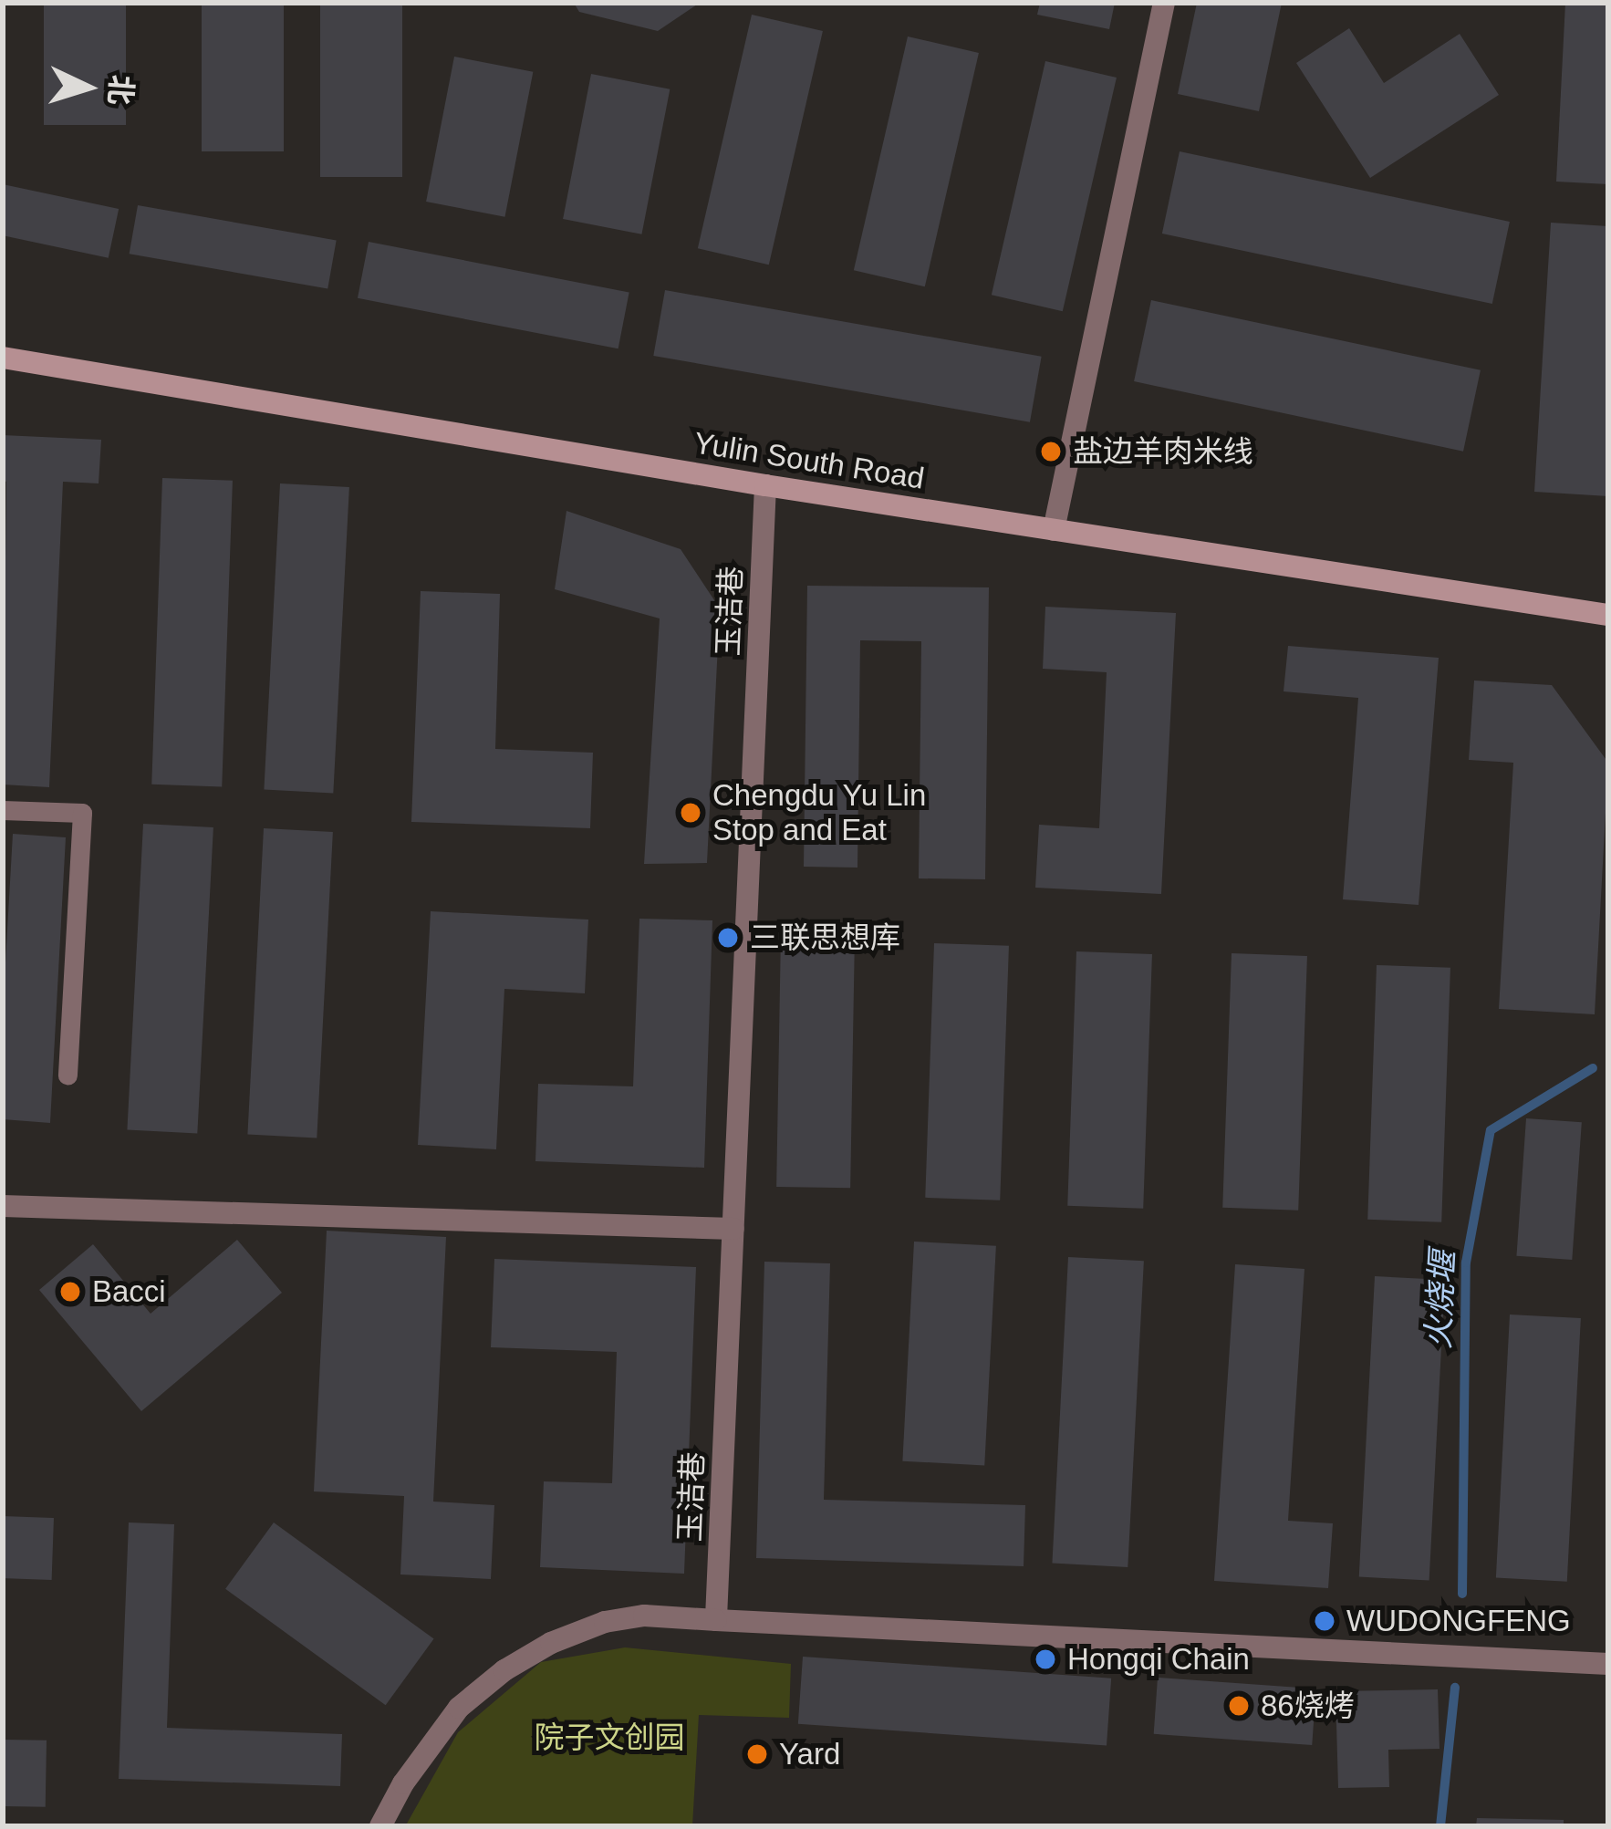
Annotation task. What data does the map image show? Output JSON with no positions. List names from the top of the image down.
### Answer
{
  "streets": {
    "main road": ["Yulin South Road"],
    "street": ["玉洁巷"]
  },
  "crossings": [
    ["Yulin South Road", "玉洁巷"]
  ],
  "water": ["火烧堰"],
  "parks": ["院子文创园"],
  "places": [
    "盐边羊肉米线",
    "Chengdu Yu Lin Stop and Eat",
    "三联思想库",
    "Bacci",
    "WUDONGFENG",
    "Hongqi Chain",
    "86烧烤",
    "Yard"
  ],
  "north": "right"
}
